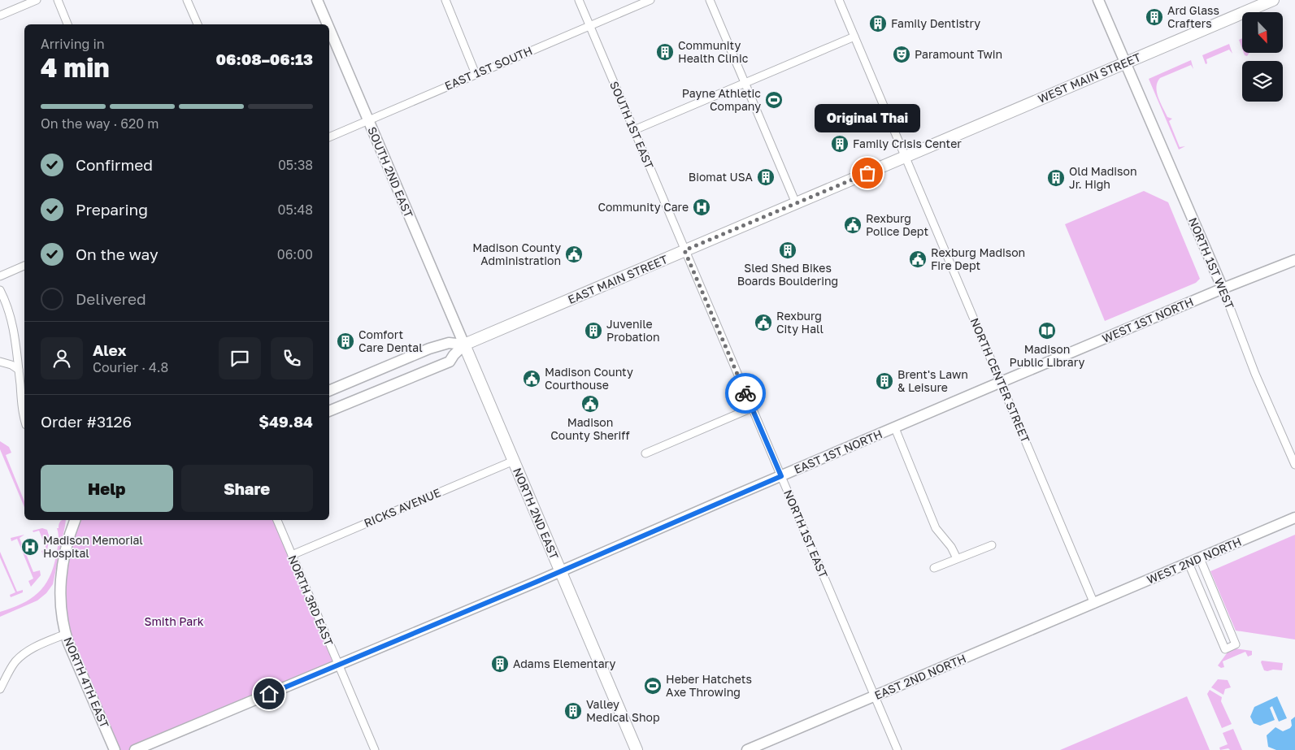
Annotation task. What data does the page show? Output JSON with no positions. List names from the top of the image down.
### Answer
{
  "streets": {
    "main road": ["WEST MAIN STREET", "EAST MAIN STREET", "NORTH 2ND EAST"],
    "street": [
      "EAST 1ST SOUTH",
      "SOUTH 1ST EAST",
      "SOUTH 2ND EAST",
      "NORTH 1ST WEST",
      "WEST 1ST NORTH",
      "NORTH CENTER STREET",
      "EAST 1ST NORTH",
      "RICKS AVENUE",
      "NORTH 1ST EAST",
      "WEST 2ND NORTH",
      "NORTH 3RD EAST",
      "EAST 2ND NORTH",
      "NORTH 4TH EAST"
    ]
  },
  "crossings": [
    ["EAST 1ST SOUTH", "SOUTH 1ST EAST"],
    ["EAST 1ST SOUTH", "SOUTH 2ND EAST"],
    ["WEST MAIN STREET", "NORTH 1ST WEST"],
    ["WEST MAIN STREET", "EAST MAIN STREET"],
    ["WEST MAIN STREET", "NORTH CENTER STREET"],
    ["SOUTH 1ST EAST", "EAST MAIN STREET"],
    ["SOUTH 1ST EAST", "NORTH 1ST EAST"],
    ["SOUTH 2ND EAST", "EAST MAIN STREET"],
    ["SOUTH 2ND EAST", "NORTH 2ND EAST"],
    ["NORTH 1ST WEST", "WEST 1ST NORTH"],
    ["EAST MAIN STREET", "NORTH CENTER STREET"],
    ["EAST MAIN STREET", "NORTH 2ND EAST"],
    ["EAST MAIN STREET", "NORTH 1ST EAST"],
    ["WEST 1ST NORTH", "NORTH CENTER STREET"],
    ["WEST 1ST NORTH", "EAST 1ST NORTH"],
    ["NORTH CENTER STREET", "EAST 1ST NORTH"],
    ["NORTH CENTER STREET", "WEST 2ND NORTH"],
    ["NORTH CENTER STREET", "EAST 2ND NORTH"],
    ["EAST 1ST NORTH", "NORTH 2ND EAST"],
    ["EAST 1ST NORTH", "NORTH 1ST EAST"],
    ["EAST 1ST NORTH", "NORTH 3RD EAST"],
    ["RICKS AVENUE", "NORTH 2ND EAST"],
    ["RICKS AVENUE", "NORTH 3RD EAST"],
    ["NORTH 1ST EAST", "EAST 2ND NORTH"],
    ["WEST 2ND NORTH", "EAST 2ND NORTH"]
  ],
  "parks": ["Smith Park"],
  "places": {
    "building": [
      "Ard Glass Crafters",
      "Family Dentistry",
      "Community Health Clinic",
      "Family Crisis Center",
      "Biomat USA",
      "Old Madison Jr. High",
      "Sled Shed Bikes Boards Bouldering",
      "Juvenile Probation",
      "Comfort Care Dental",
      "Brent's Lawn & Leisure",
      "Adams Elementary",
      "Valley Medical Shop"
    ],
    "theatre": ["Paramount Twin"],
    "sports": ["Payne Athletic Company", "Heber Hatchets Axe Throwing"],
    "other": ["Original Thai"],
    "hospital": ["Community Care", "Madison Memorial Hospital"],
    "public building": [
      "Rexburg Police Dept",
      "Madison County Administration",
      "Rexburg Madison Fire Dept",
      "Rexburg City Hall",
      "Madison County Courthouse",
      "Madison County Sheriff"
    ],
    "library": ["Madison Public Library"]
  },
  "north": "bottom right",
  "page": {
    "heading": ["4 min", "Arriving in", "06:08–06:13"],
    "panel": [
      "Alex",
      "Courier · 4.8",
      "Order #3126",
      "$49.84"
    ],
    "bar": "On the way · 620 m",
    "bubble": "Original Thai",
    "list": [
      ["Confirmed", "05:38"],
      ["Preparing", "05:48"],
      ["On the way", "06:00"],
      "Delivered"
    ],
    "buttons": ["Help", "Share"]
  }
}
